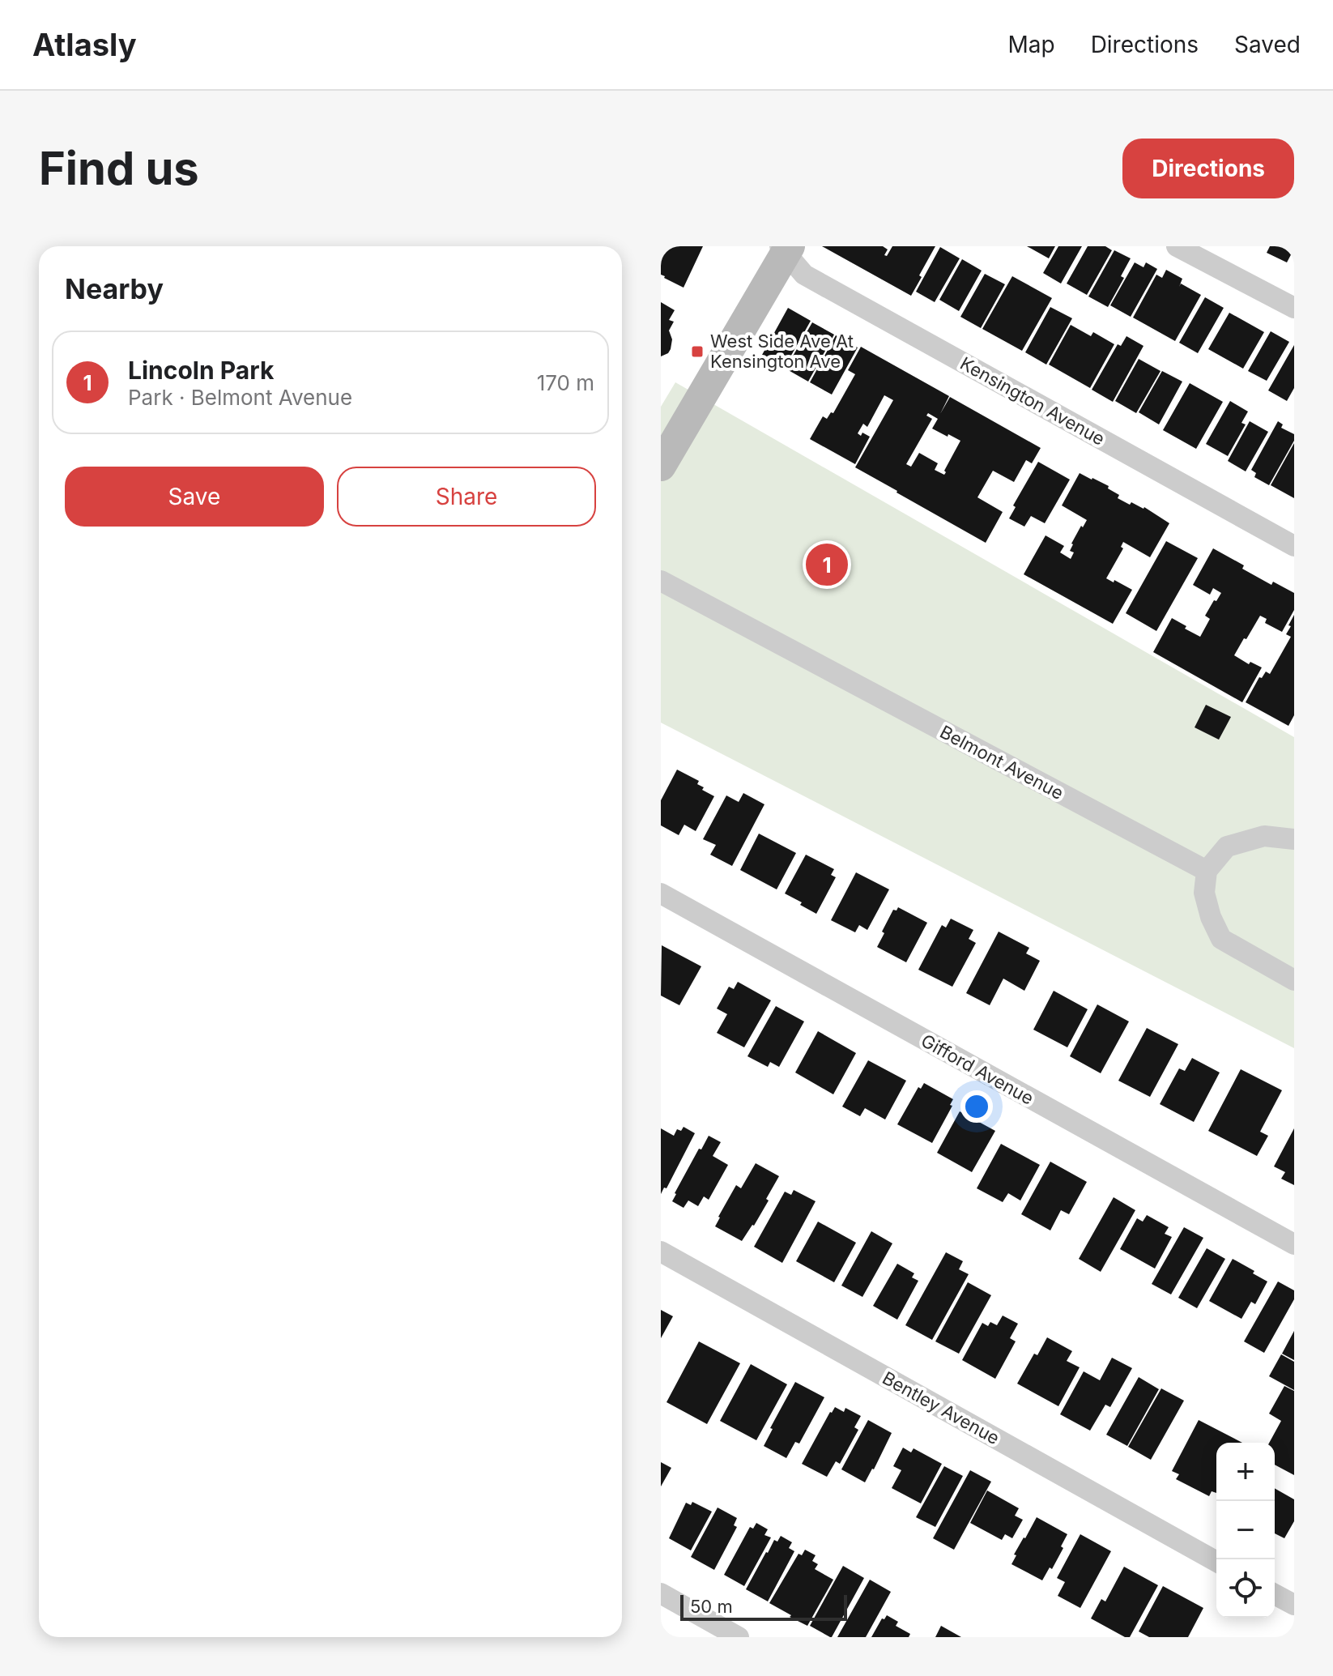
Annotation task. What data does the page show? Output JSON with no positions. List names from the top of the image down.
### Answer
{
  "streets": {
    "street": [
      "Kensington Avenue",
      "Belmont Avenue",
      "Gifford Avenue",
      "Bentley Avenue"
    ]
  },
  "places": {
    "transit": ["West Side Ave At Kensington Ave"]
  },
  "scale_bar": "50 m",
  "page": {
    "header": "Atlasly",
    "nav": ["Map", "Directions", "Saved"],
    "buttons": [
      "Directions",
      ["Save", "Share"]
    ],
    "title": "Find us",
    "heading": "Nearby",
    "list": [
      {
        "mark": "1",
        "name": "Lincoln Park",
        "note": "Park · Belmont Avenue",
        "value": "170 m"
      }
    ],
    "pins": "1",
    "map_buttons": ["+", "−"],
    "scale": "50 m"
  }
}
